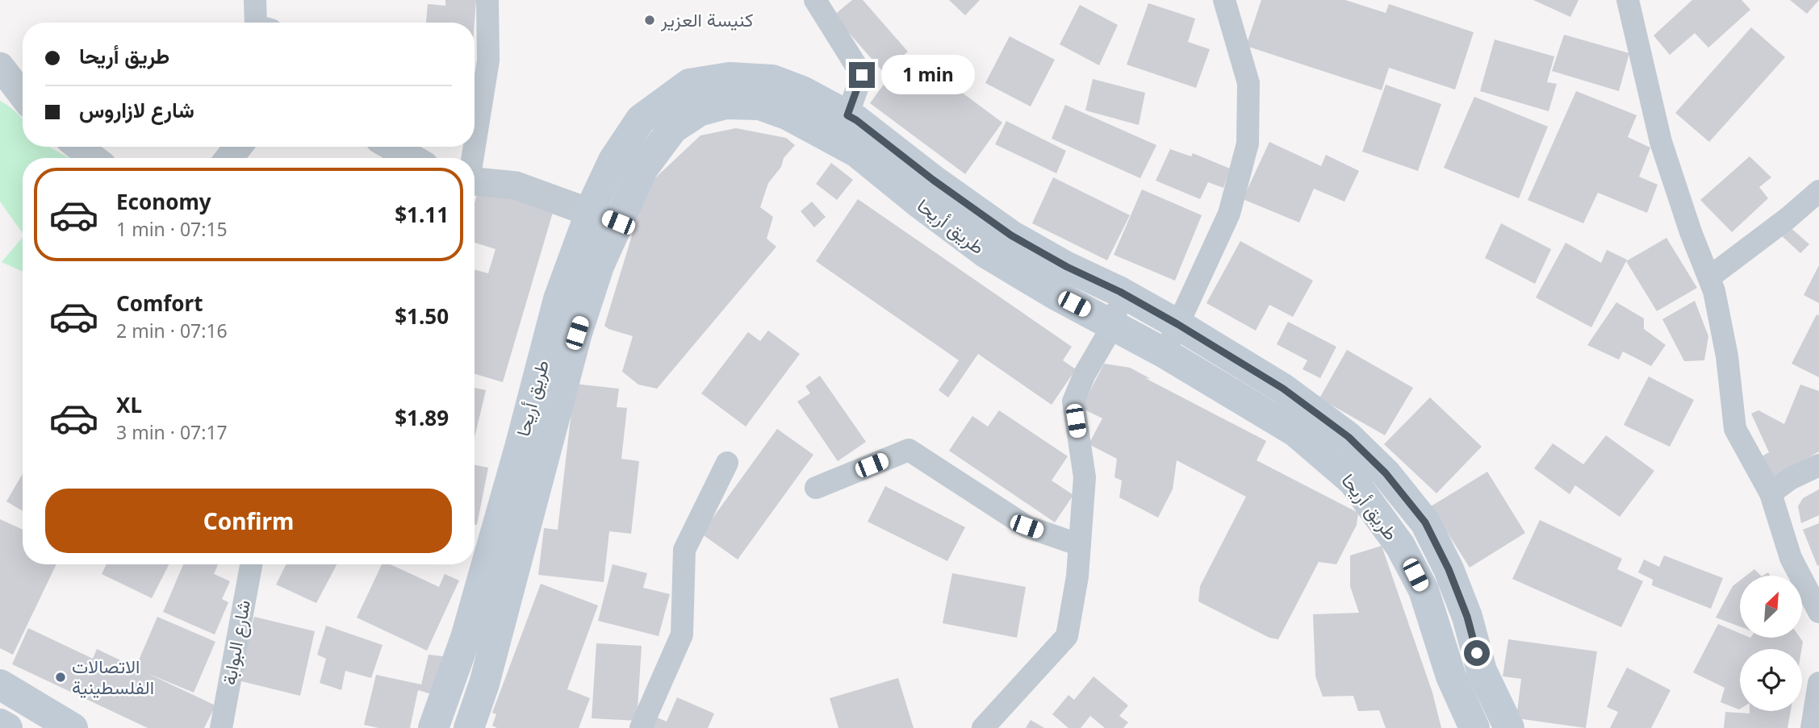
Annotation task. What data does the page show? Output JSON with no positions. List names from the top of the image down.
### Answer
{
  "streets": {
    "main road": ["طريق أريحا"],
    "street": ["شارع البوابة"]
  },
  "places": ["كنيسة العزير", "الاتصالات الفلسطينية"],
  "north": "top right",
  "page": {
    "banner": ["طريق أريحا", "شارع لازاروس"],
    "bubble": "1 min",
    "list": [
      {
        "name": "Economy",
        "note": "1 min · 07:15",
        "value": "$1.11"
      },
      {
        "name": "Comfort",
        "note": "2 min · 07:16",
        "value": "$1.50"
      },
      {
        "name": "XL",
        "note": "3 min · 07:17",
        "value": "$1.89"
      }
    ],
    "buttons": "Confirm"
  }
}
